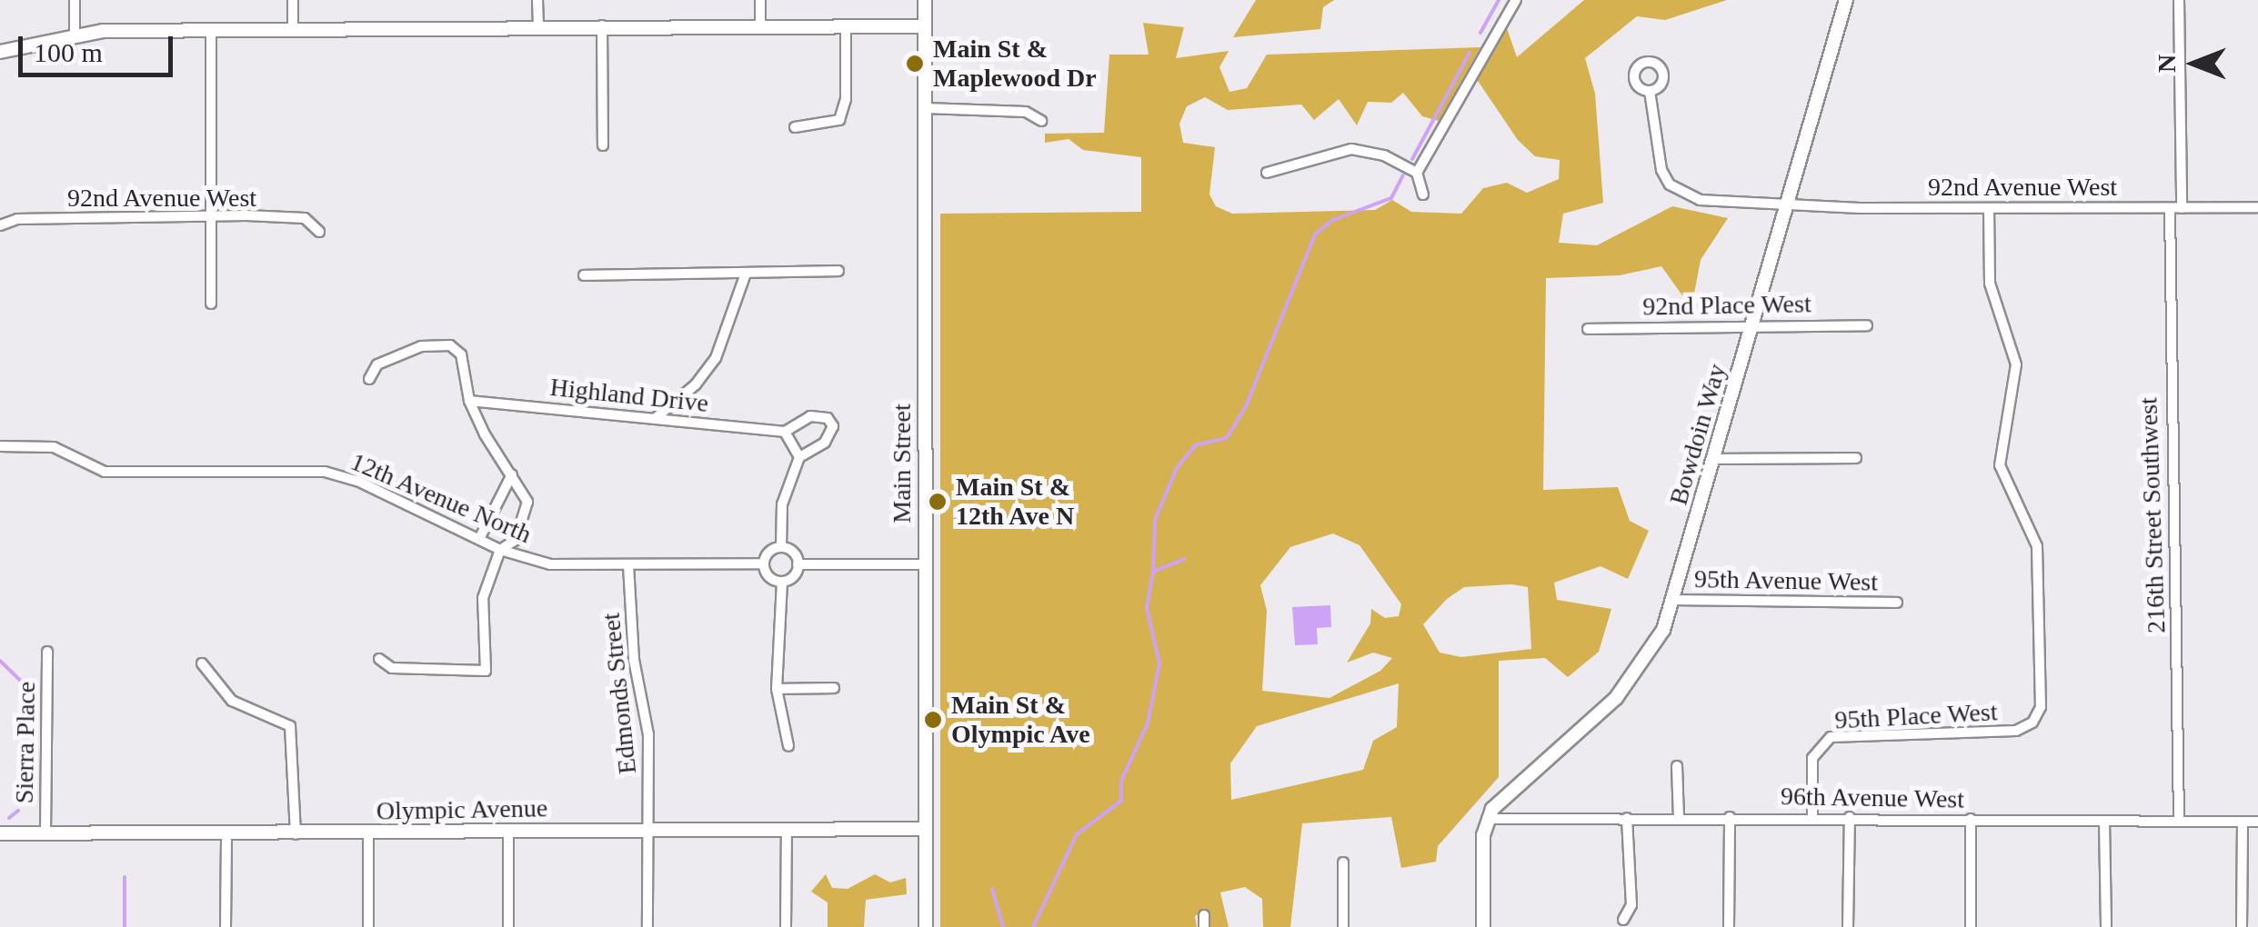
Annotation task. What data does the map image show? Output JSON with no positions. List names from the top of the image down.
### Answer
{
  "streets": {
    "street": [
      "92nd Avenue West",
      "92nd Place West",
      "Highland Drive",
      "Bowdoin Way",
      "Main Street",
      "12th Avenue North",
      "216th Street Southwest",
      "95th Avenue West",
      "Edmonds Street",
      "95th Place West",
      "Sierra Place",
      "96th Avenue West",
      "Olympic Avenue"
    ]
  },
  "crossings": [
    ["92nd Avenue West", "Bowdoin Way"],
    ["92nd Avenue West", "216th Street Southwest"],
    ["92nd Avenue West", "95th Place West"],
    ["92nd Place West", "Bowdoin Way"],
    ["Bowdoin Way", "95th Avenue West"],
    ["Bowdoin Way", "96th Avenue West"],
    ["Main Street", "Olympic Avenue"],
    ["12th Avenue North", "Edmonds Street"],
    ["216th Street Southwest", "96th Avenue West"],
    ["Edmonds Street", "Olympic Avenue"],
    ["95th Place West", "96th Avenue West"],
    ["Sierra Place", "Olympic Avenue"]
  ],
  "places": ["Main St & Maplewood Dr", "Main St & 12th Ave N", "Main St & Olympic Ave"],
  "scale_bar": "100 m",
  "north": "left"
}
